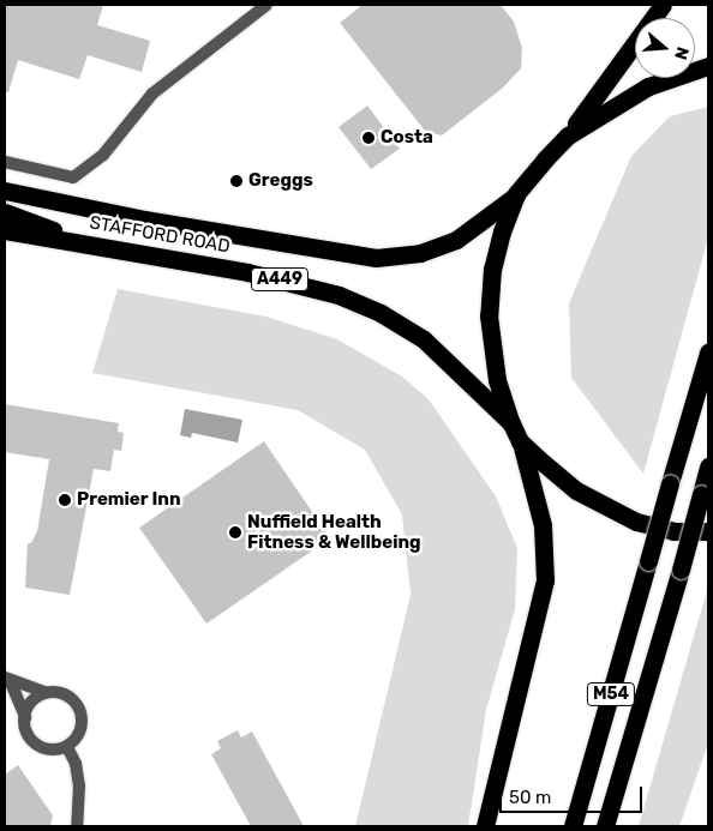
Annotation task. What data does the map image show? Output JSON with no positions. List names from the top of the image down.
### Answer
{
  "streets": {
    "highway": ["STAFFORD ROAD", "A449", "M54"]
  },
  "places": [
    "Costa",
    "Greggs",
    "Premier Inn",
    "Nuffield Health Fitness & Wellbeing"
  ],
  "scale_bar": "50 m",
  "north": "right"
}
